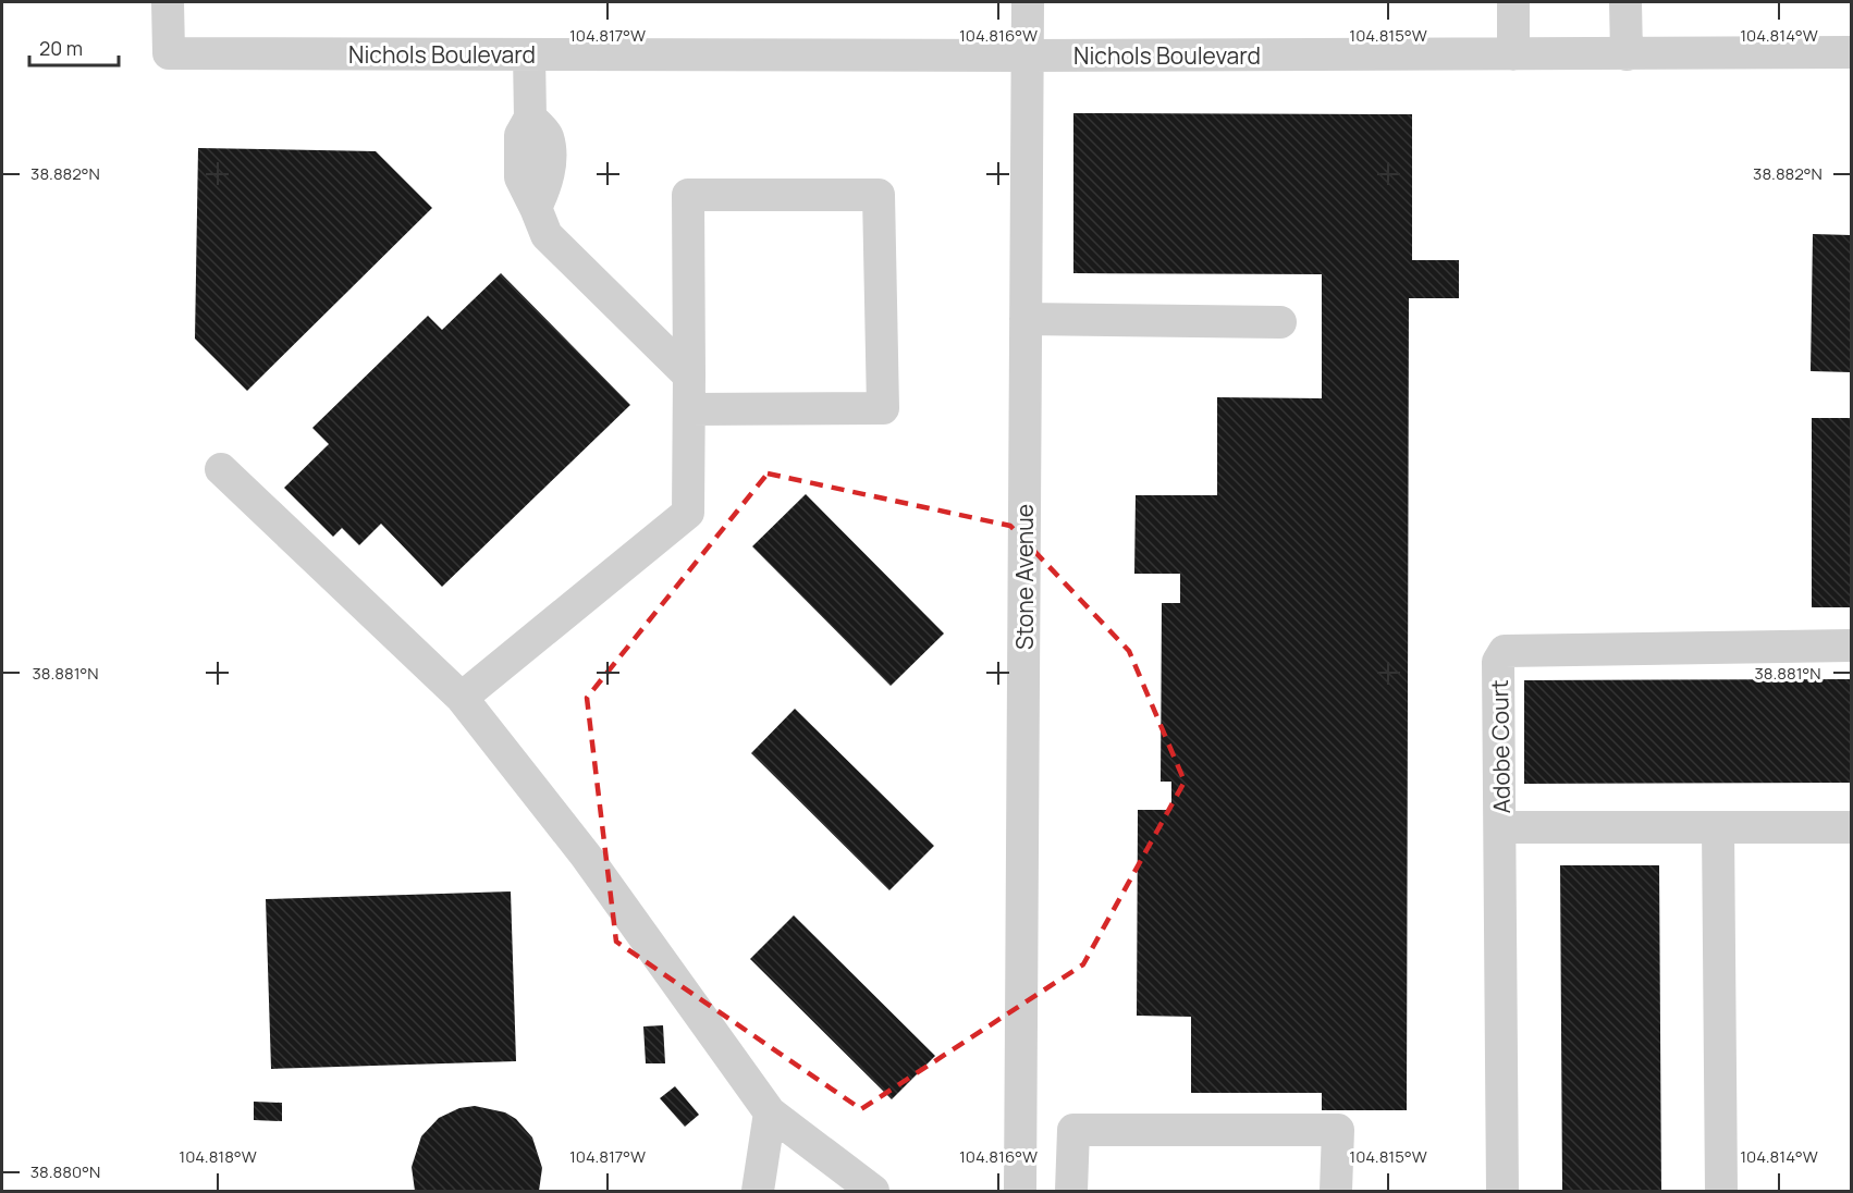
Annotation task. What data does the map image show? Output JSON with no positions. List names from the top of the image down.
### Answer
{
  "streets": {
    "street": ["Nichols Boulevard", "Stone Avenue", "Adobe Court"]
  },
  "crossings": [
    ["Nichols Boulevard", "Stone Avenue"]
  ],
  "scale_bar": "20 m",
  "coordinates": [
    "104.817°W",
    "104.816°W",
    "104.815°W",
    "104.814°W",
    "38.882°N",
    "38.881°N",
    "104.818°W",
    "38.880°N"
  ]
}
